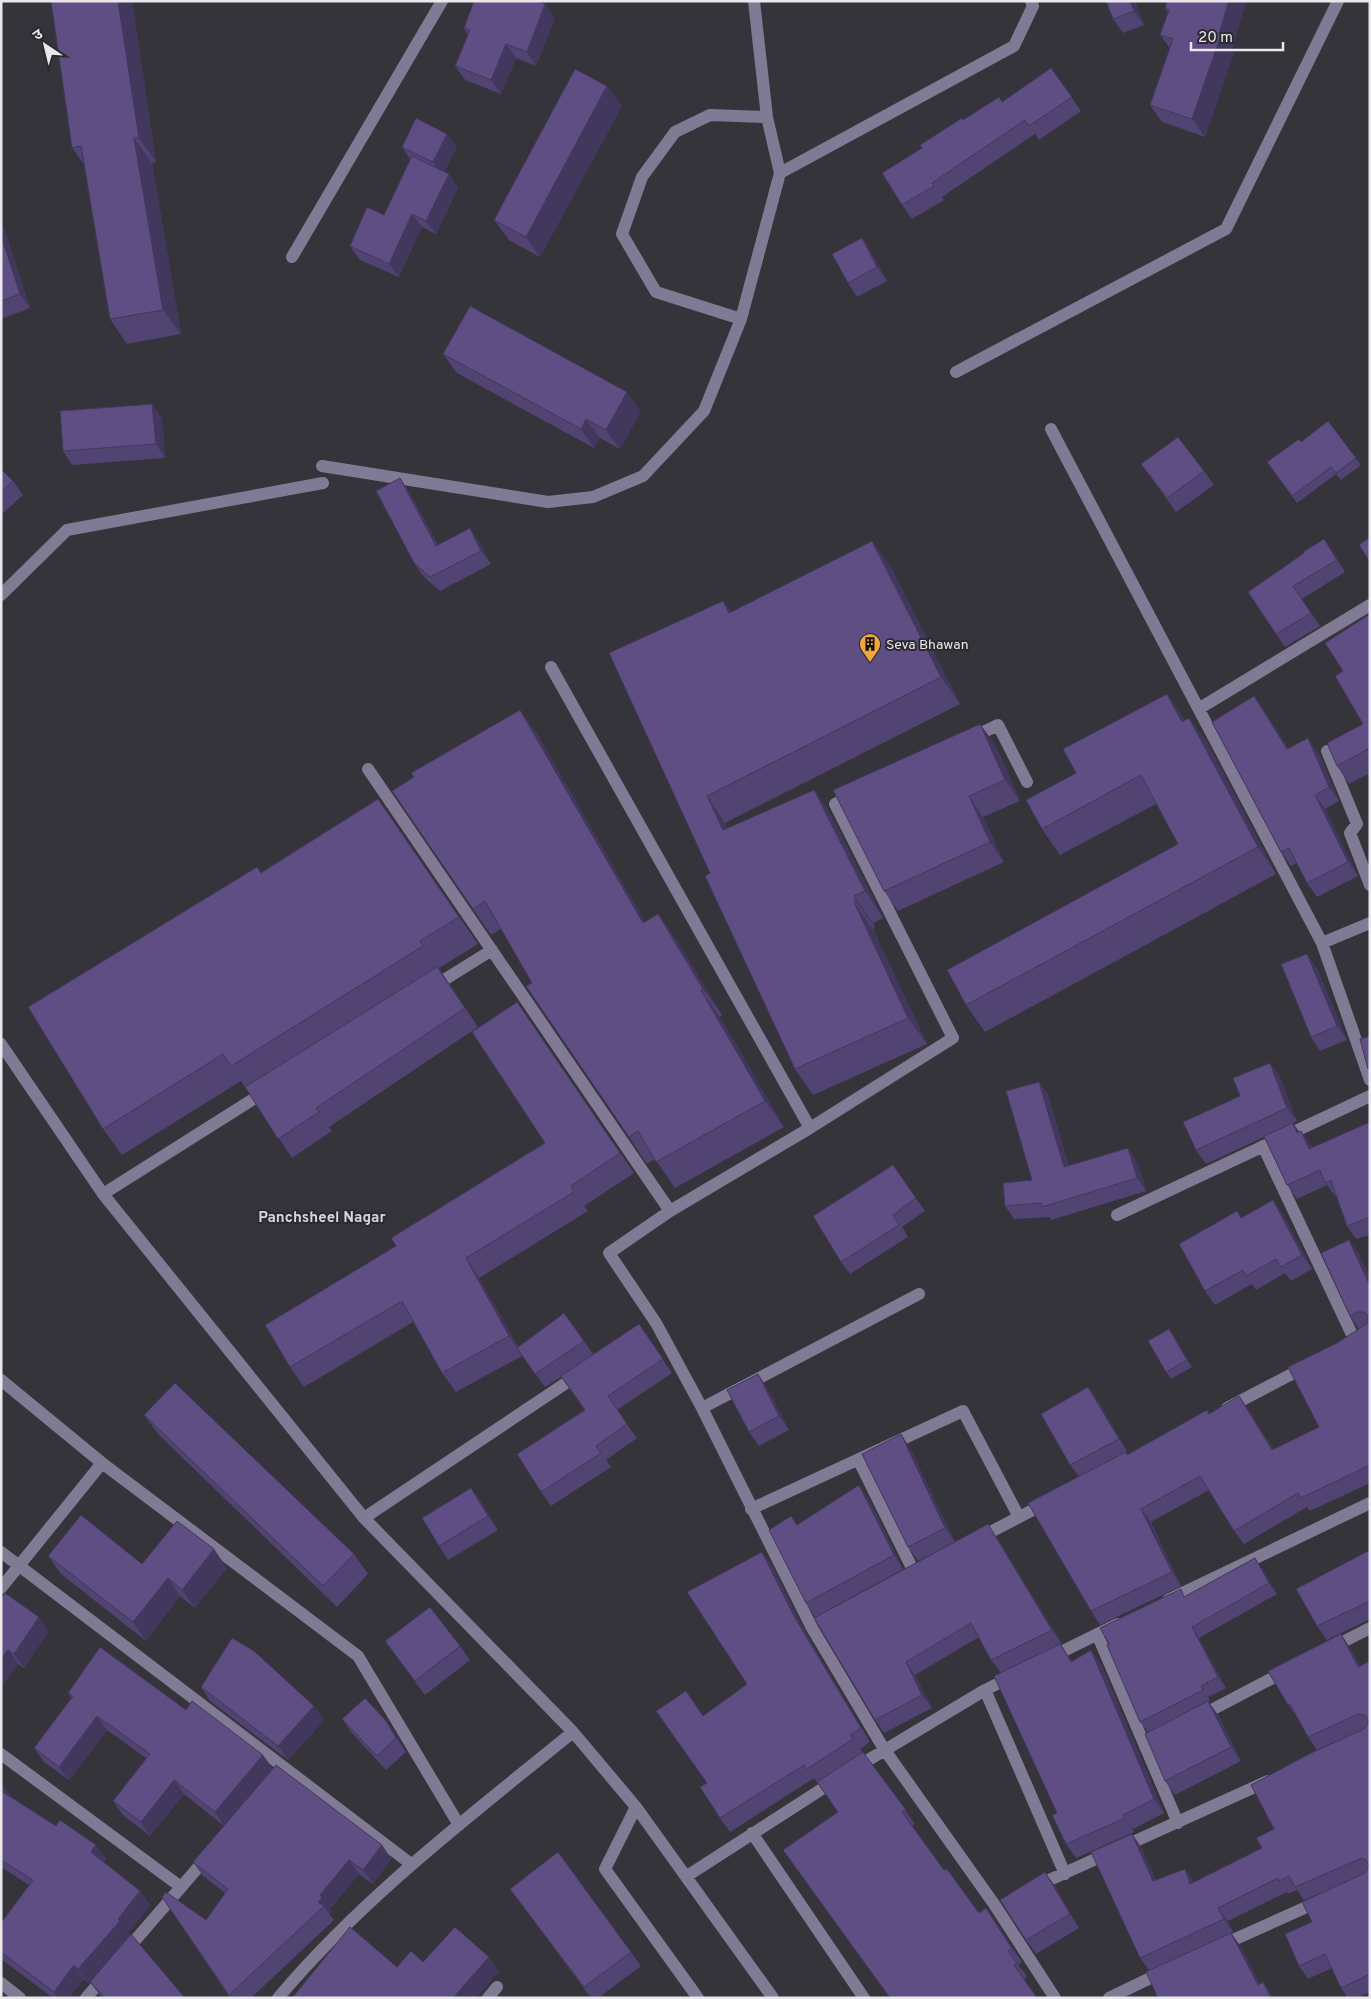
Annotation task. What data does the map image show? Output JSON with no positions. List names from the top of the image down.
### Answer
{
  "districts": ["Panchsheel Nagar"],
  "places": {
    "building": ["Seva Bhawan"]
  },
  "scale_bar": "20 m",
  "north": "top left"
}
